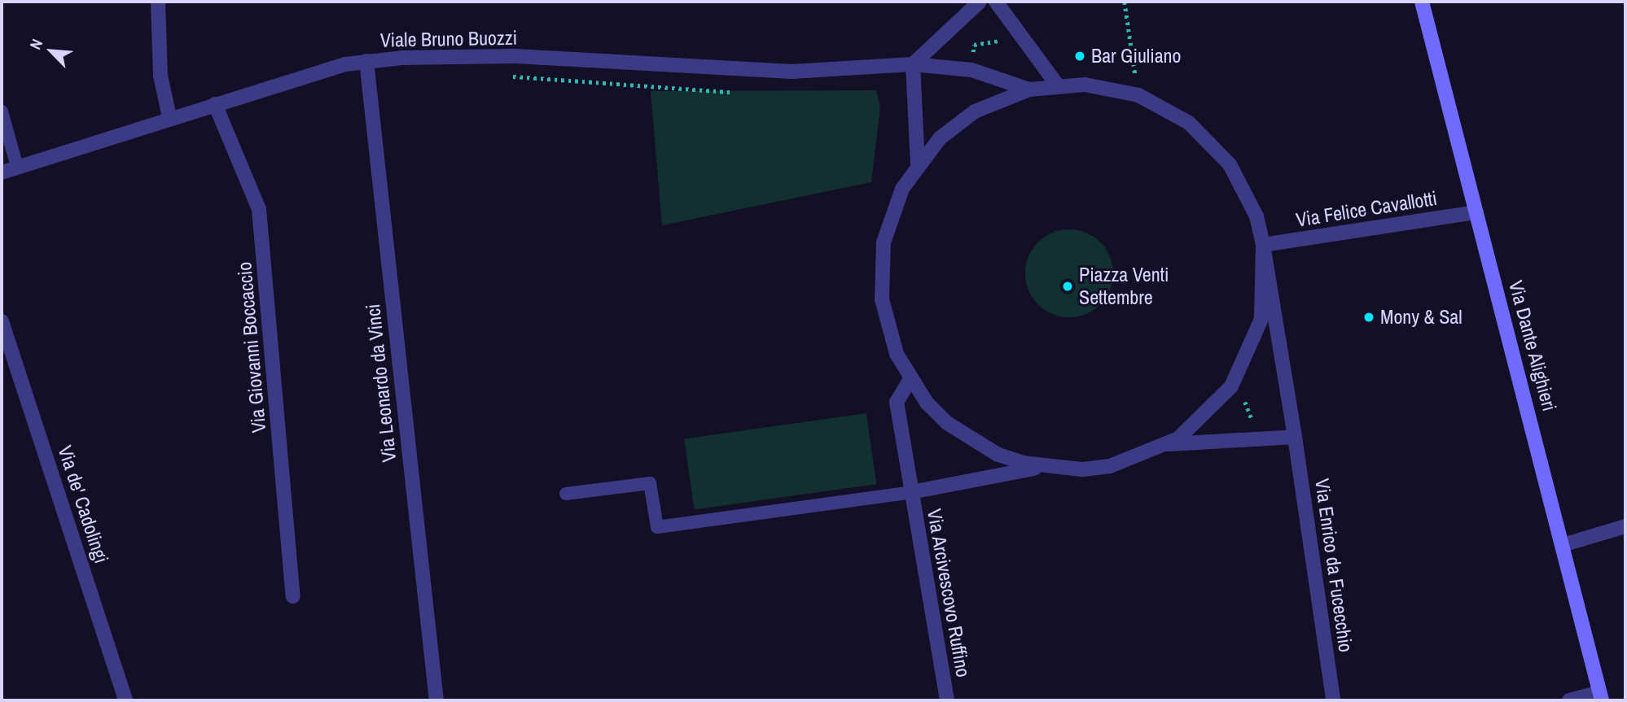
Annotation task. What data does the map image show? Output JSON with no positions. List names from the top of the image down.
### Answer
{
  "streets": {
    "street": [
      "Viale Bruno Buozzi",
      "Via Felice Cavallotti",
      "Via Dante Alighieri",
      "Via Giovanni Boccaccio",
      "Via Leonardo da Vinci",
      "Via de' Cadolingi",
      "Via Enrico da Fucecchio",
      "Via Arcivescovo Ruffino"
    ]
  },
  "crossings": [
    ["Viale Bruno Buozzi", "Via Giovanni Boccaccio"],
    ["Viale Bruno Buozzi", "Via Leonardo da Vinci"],
    ["Via Felice Cavallotti", "Via Dante Alighieri"]
  ],
  "places": ["Bar Giuliano", "Piazza Venti Settembre", "Mony & Sal"],
  "north": "top left"
}
